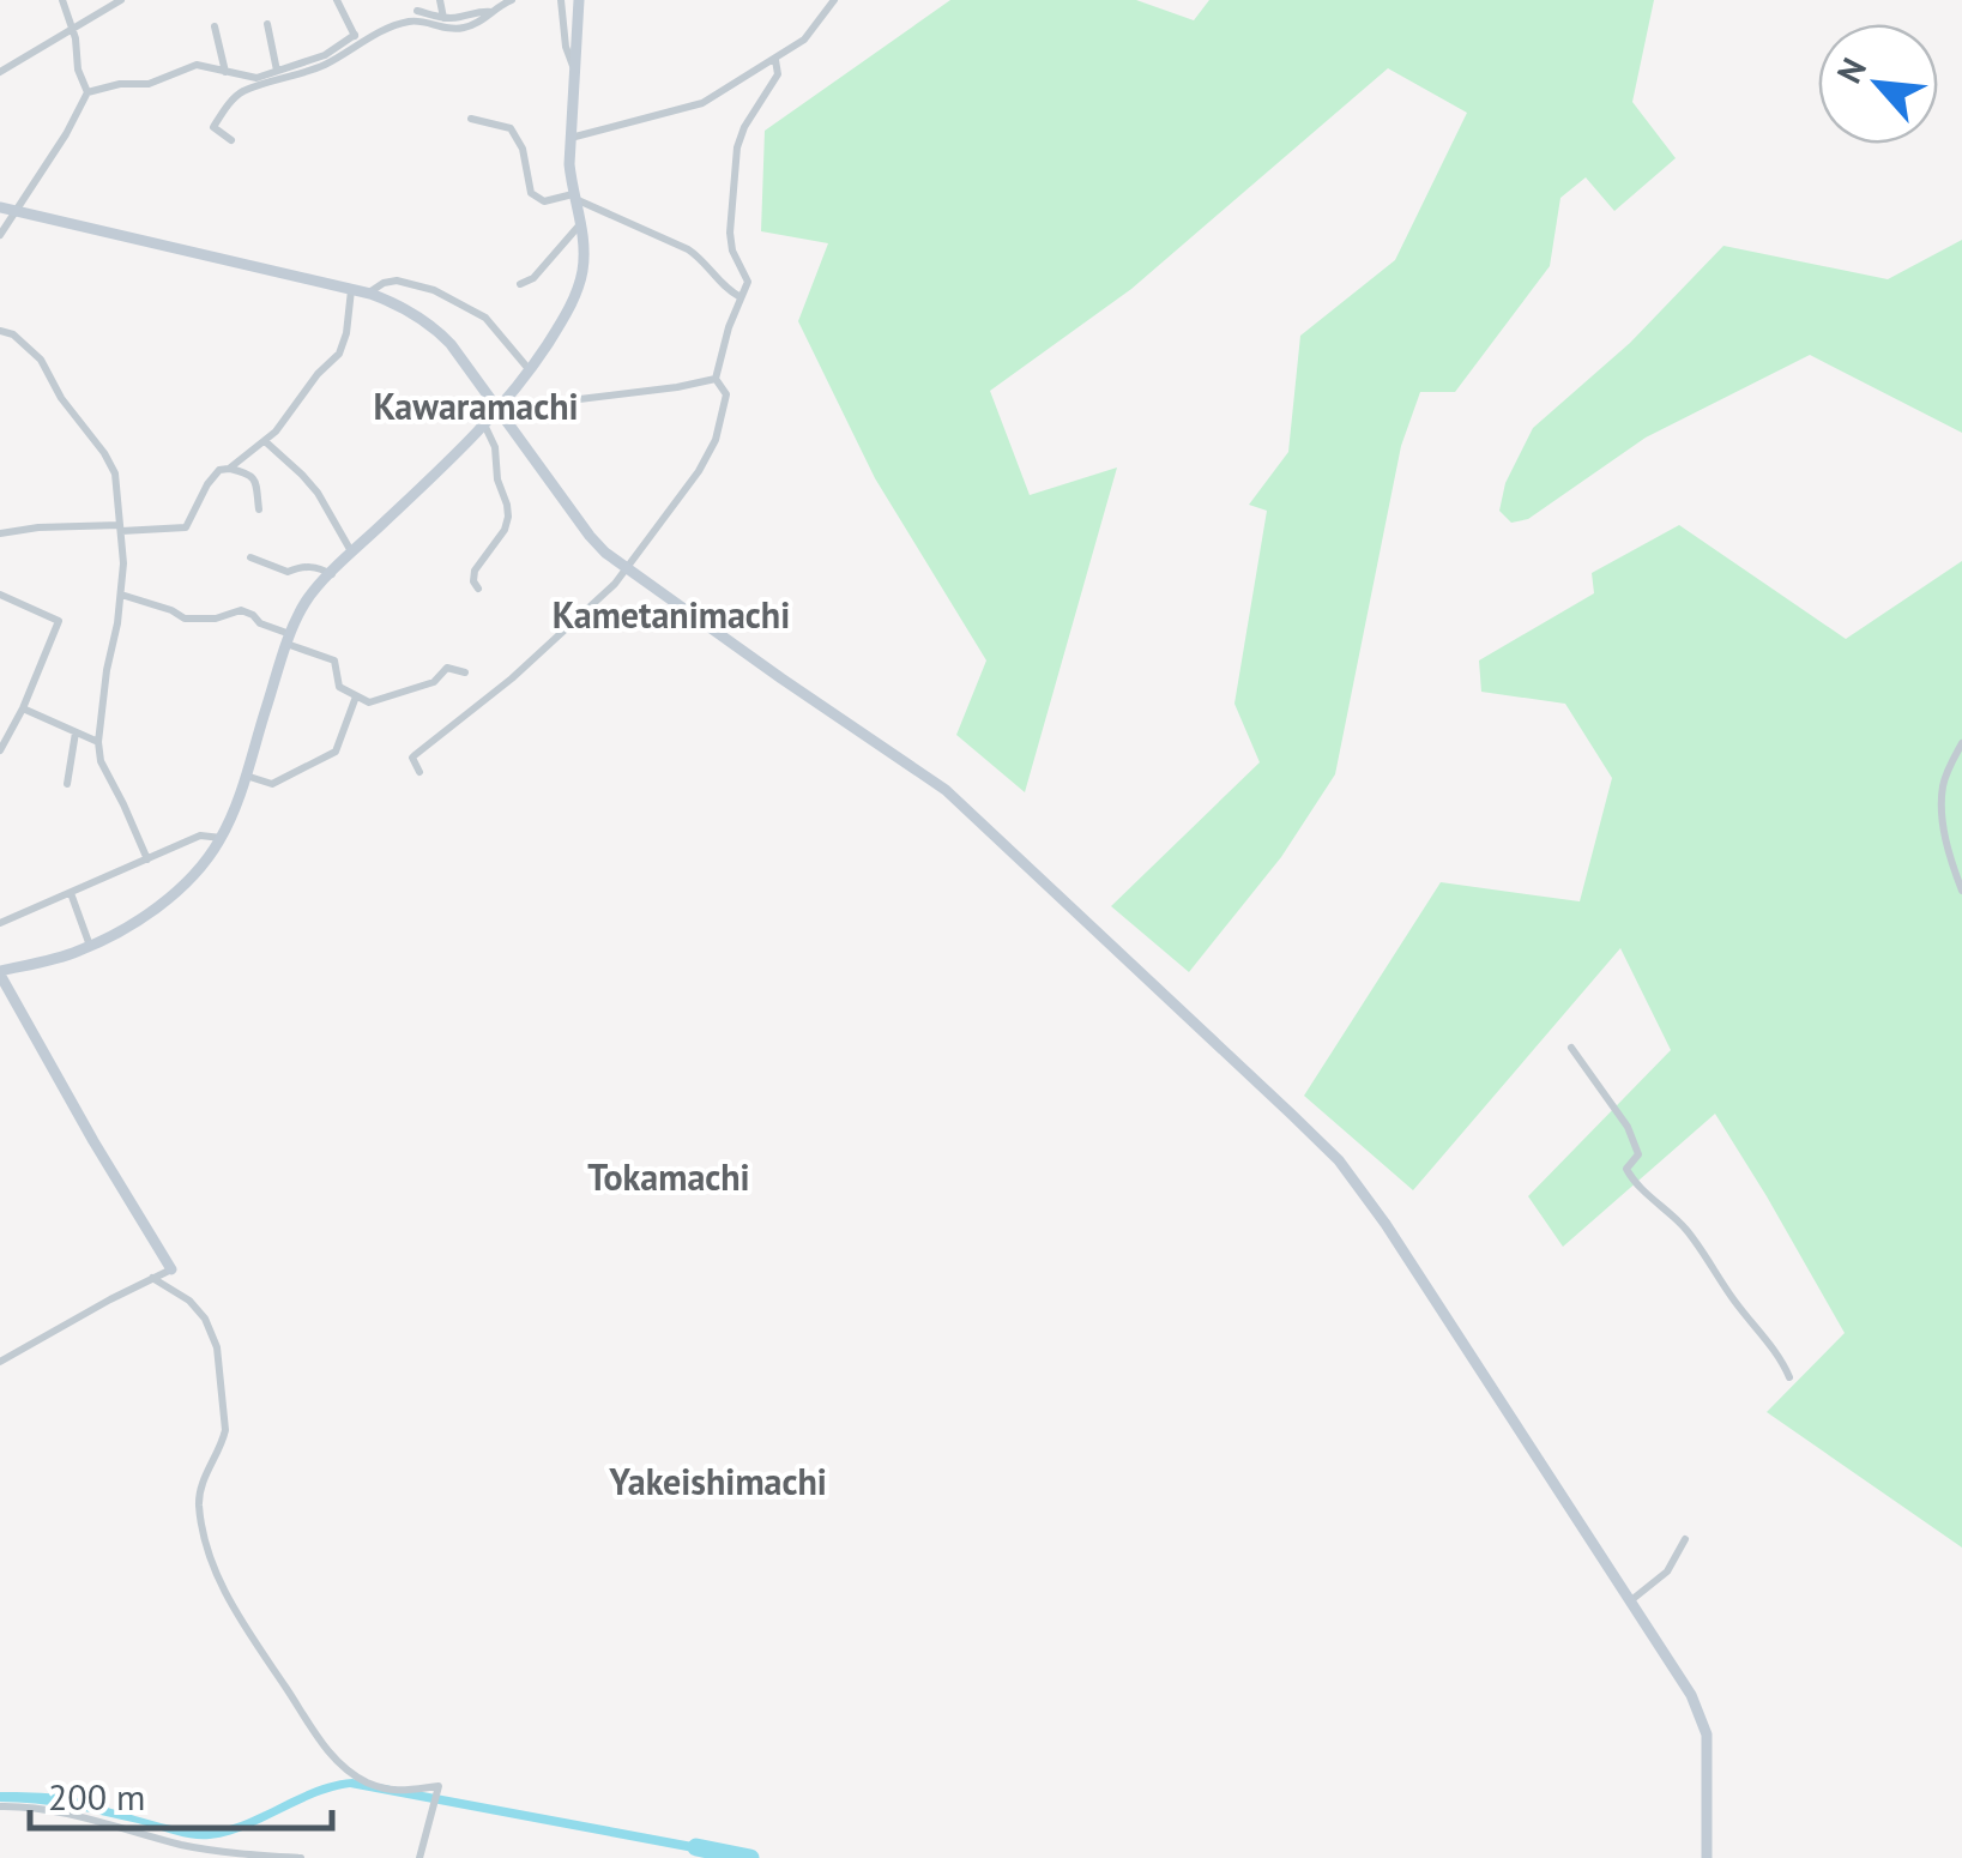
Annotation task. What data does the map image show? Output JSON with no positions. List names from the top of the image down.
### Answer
{
  "districts": [
    "Kawaramachi",
    "Kametanimachi",
    "Tokamachi",
    "Yakeishimachi"
  ],
  "scale_bar": "200 m",
  "north": "top left"
}
